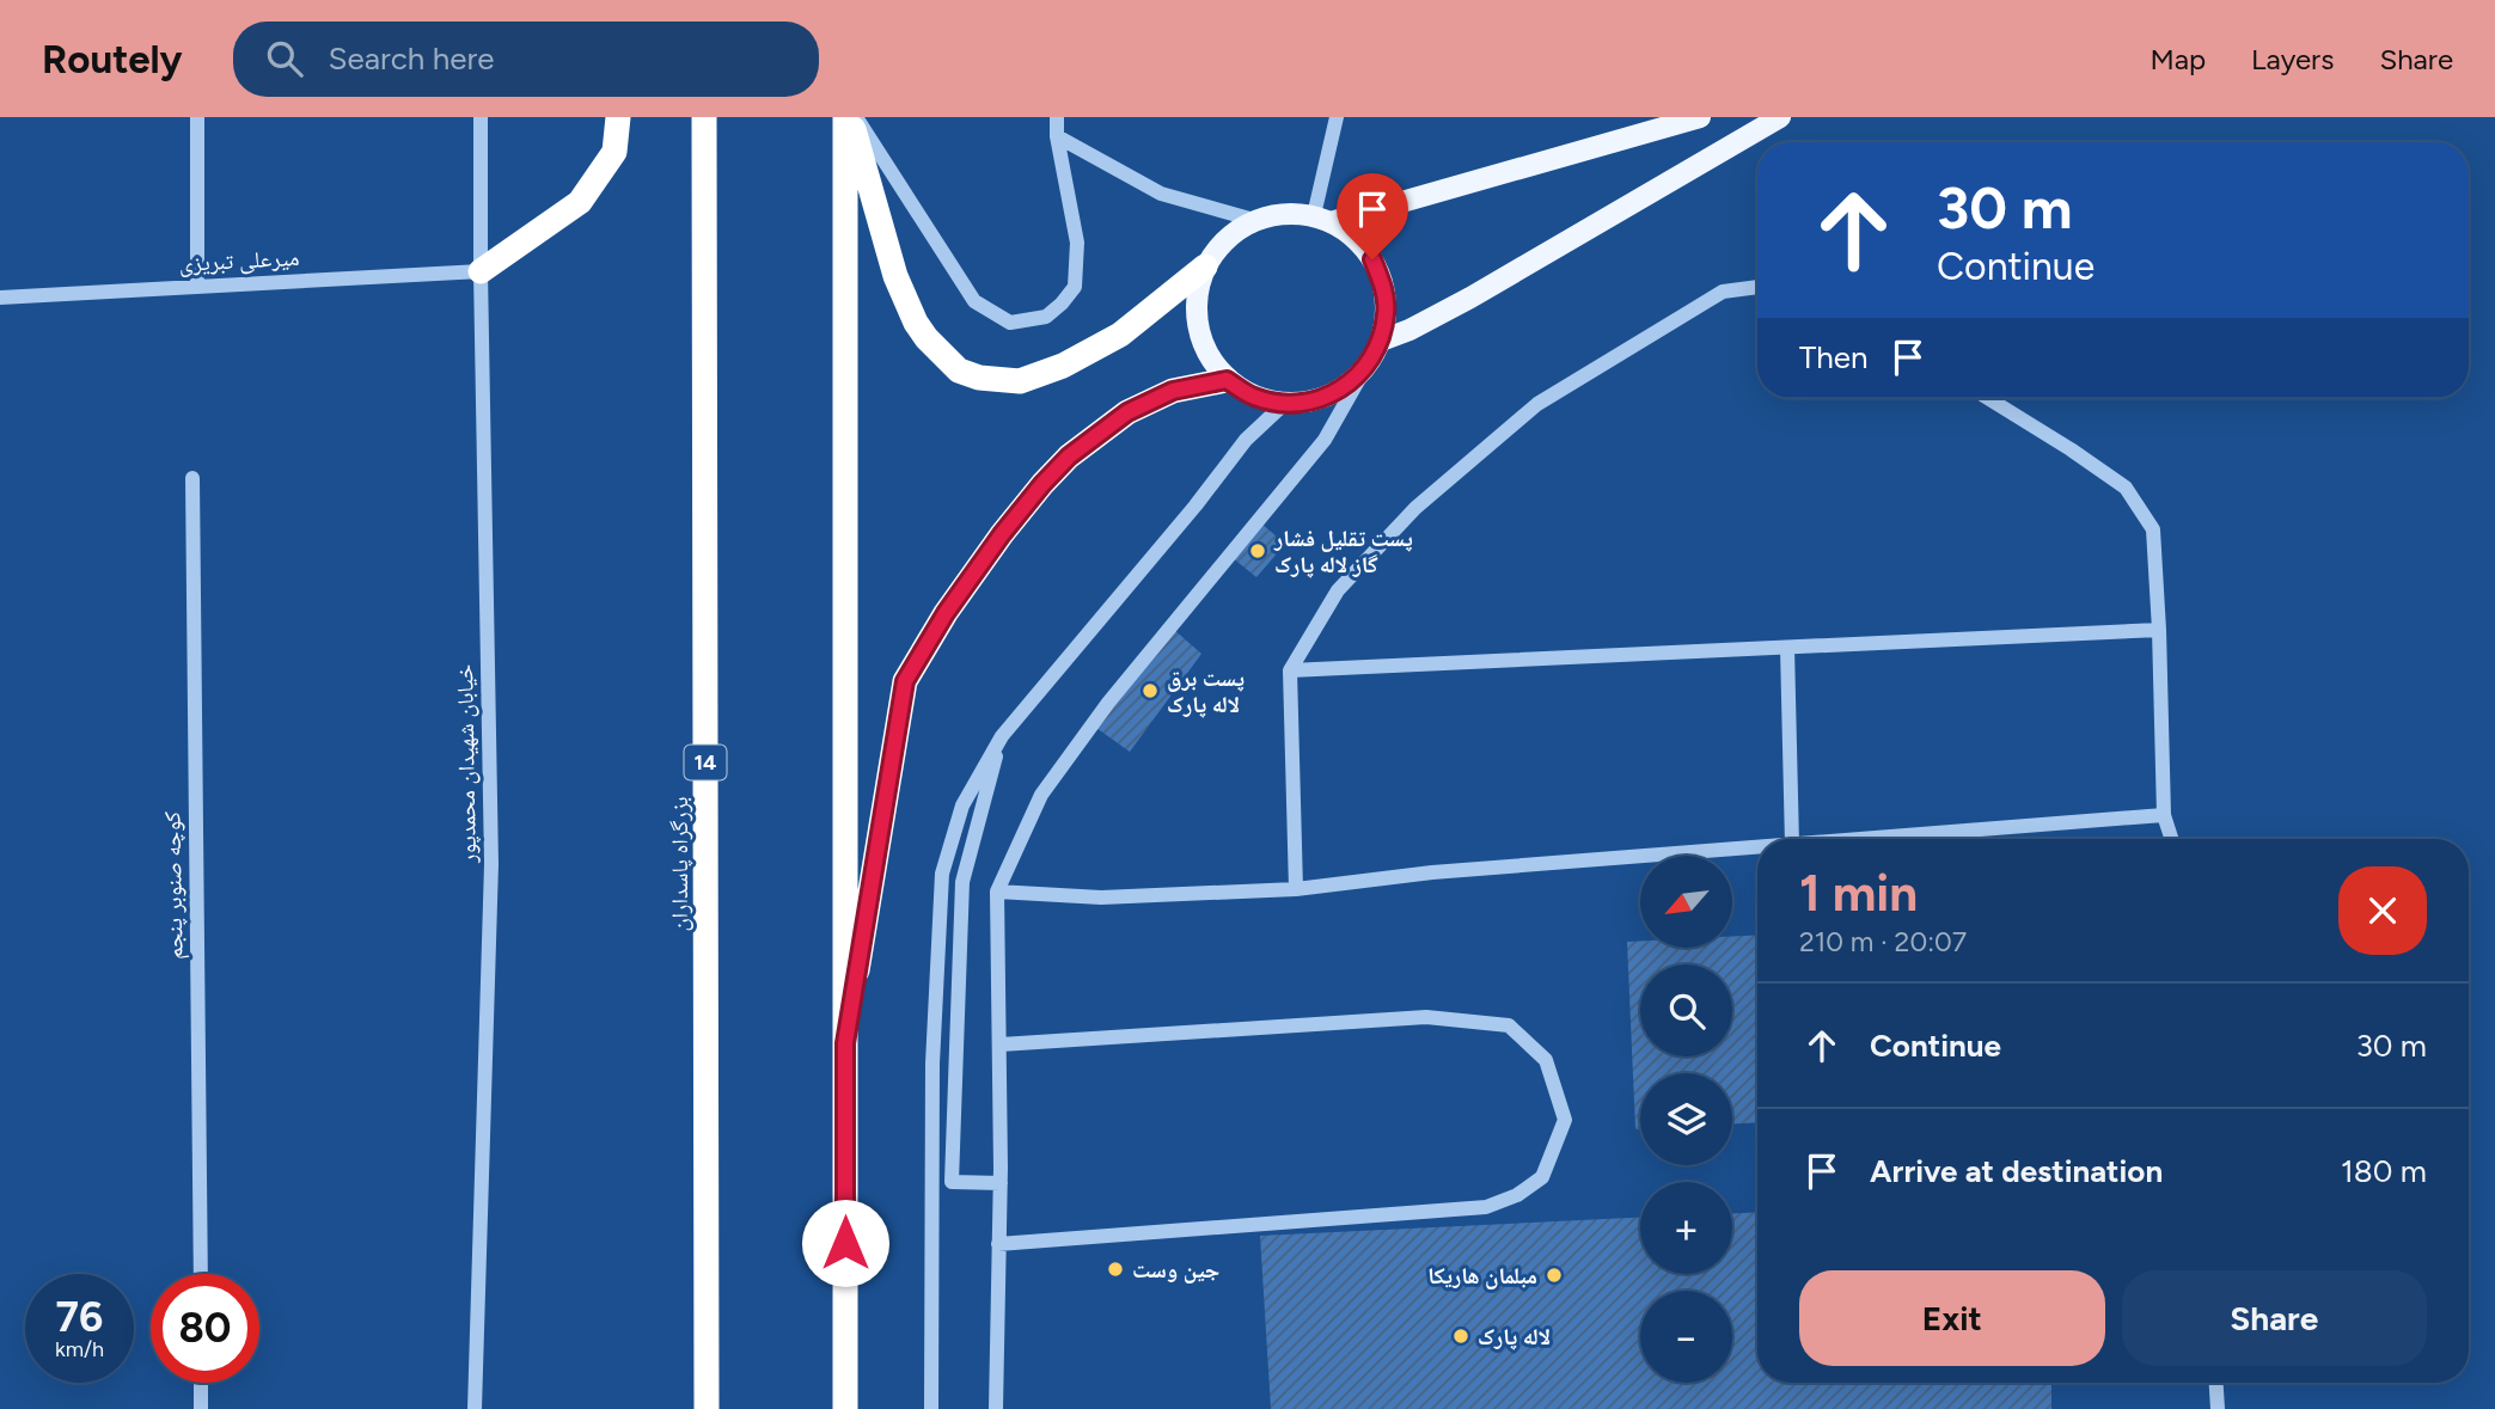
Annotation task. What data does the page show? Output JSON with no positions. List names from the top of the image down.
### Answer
{
  "streets": {
    "highway": ["14", "بزرگراه پاسداران"],
    "street": ["میرعلی تبریزی", "خیابان شهیدان محمدپور", "کوچه صنوبر پنجم"]
  },
  "crossings": [
    ["میرعلی تبریزی", "خیابان شهیدان محمدپور"]
  ],
  "places": [
    "پست تقلیل فشار گاز لاله پارک",
    "پست برق لاله پارک",
    "جین وست",
    "مبلمان هاریکا",
    "لاله پارک"
  ],
  "north": "bottom left",
  "page": {
    "header": "Routely",
    "search": "Search here",
    "nav": ["Map", "Layers", "Share"],
    "turn": ["30 m", "Continue"],
    "then": "Then",
    "heading": ["1 min", "210 m · 20:07"],
    "map_buttons": ["+", "−"],
    "list": [
      {
        "name": "Continue",
        "value": "30 m"
      },
      {
        "name": "Arrive at destination",
        "value": "180 m"
      }
    ],
    "buttons": ["Exit", "Share"],
    "speed": "76 km/h",
    "limit": "80"
  }
}
